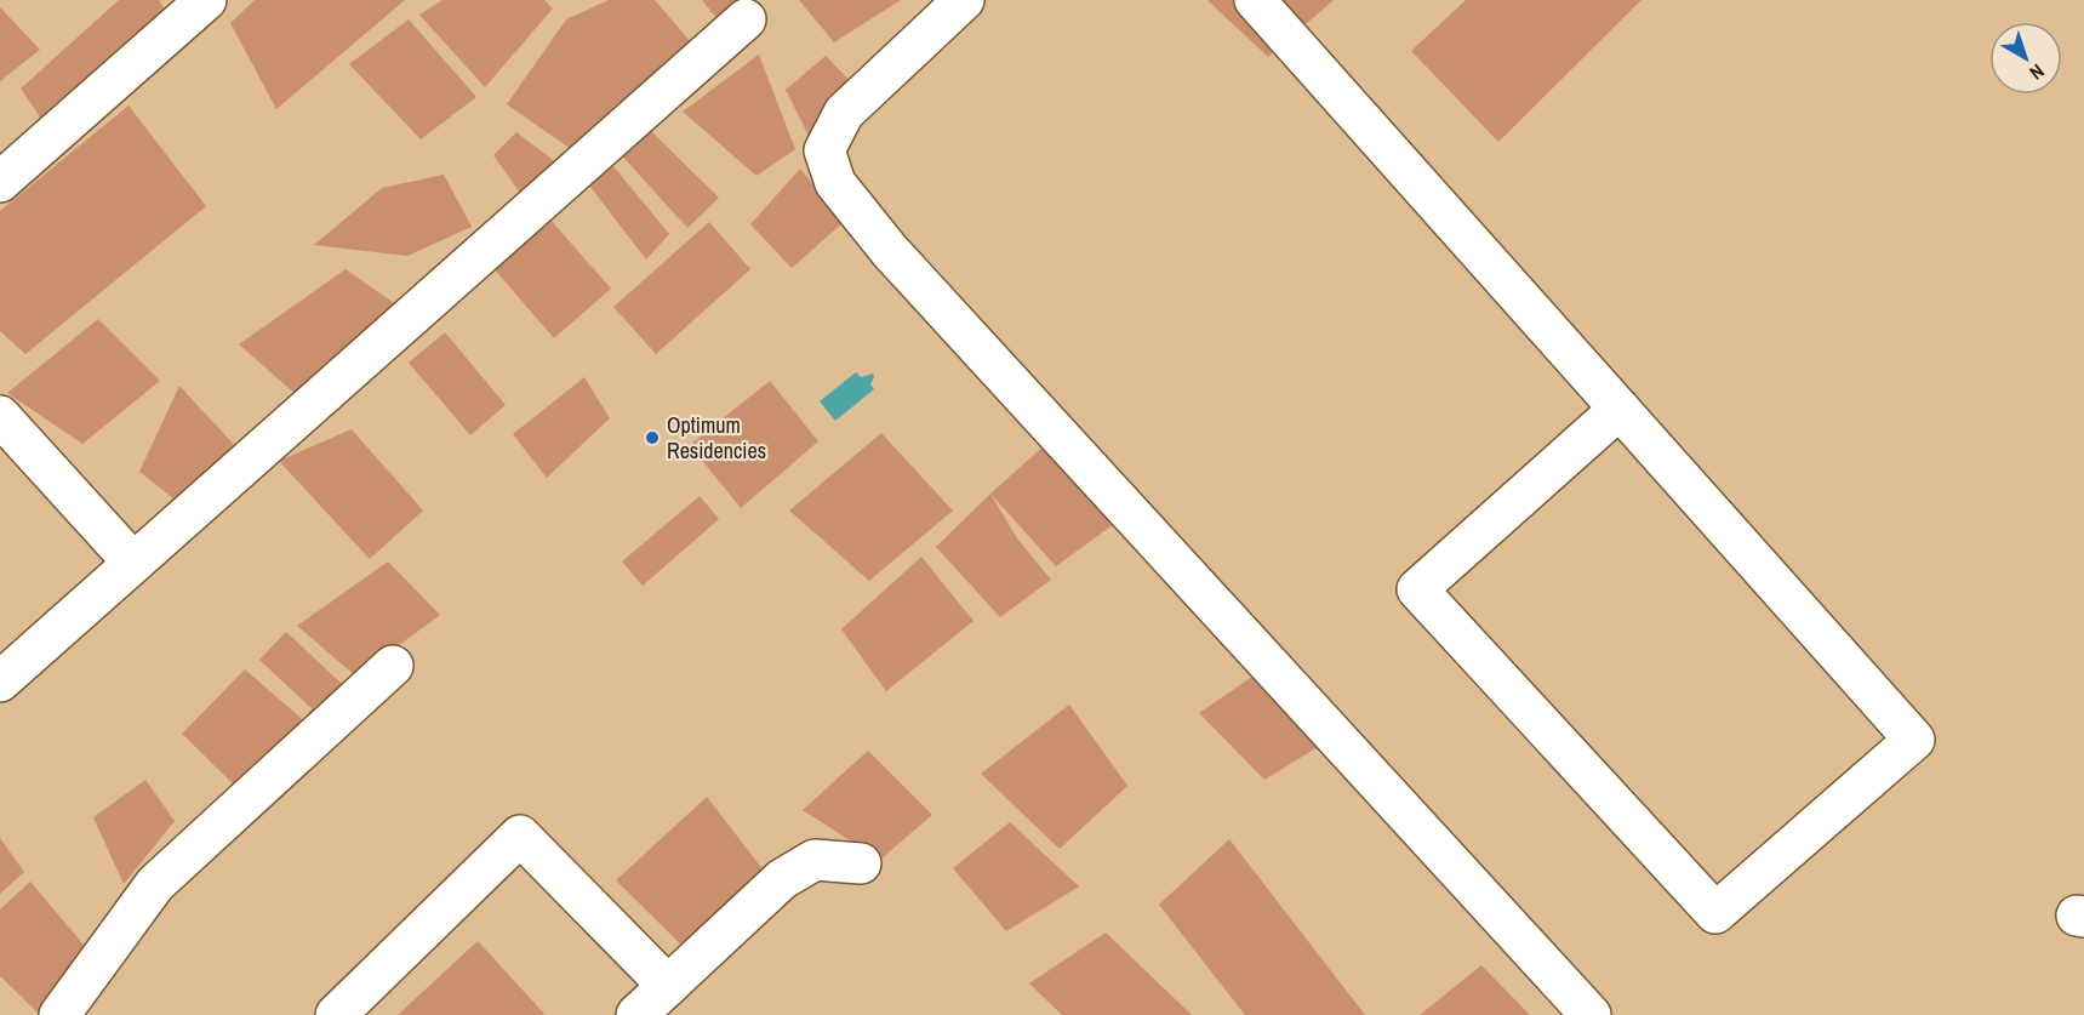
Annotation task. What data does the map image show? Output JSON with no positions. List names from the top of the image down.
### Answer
{
  "places": ["Optimum Residencies"],
  "north": "bottom right"
}
